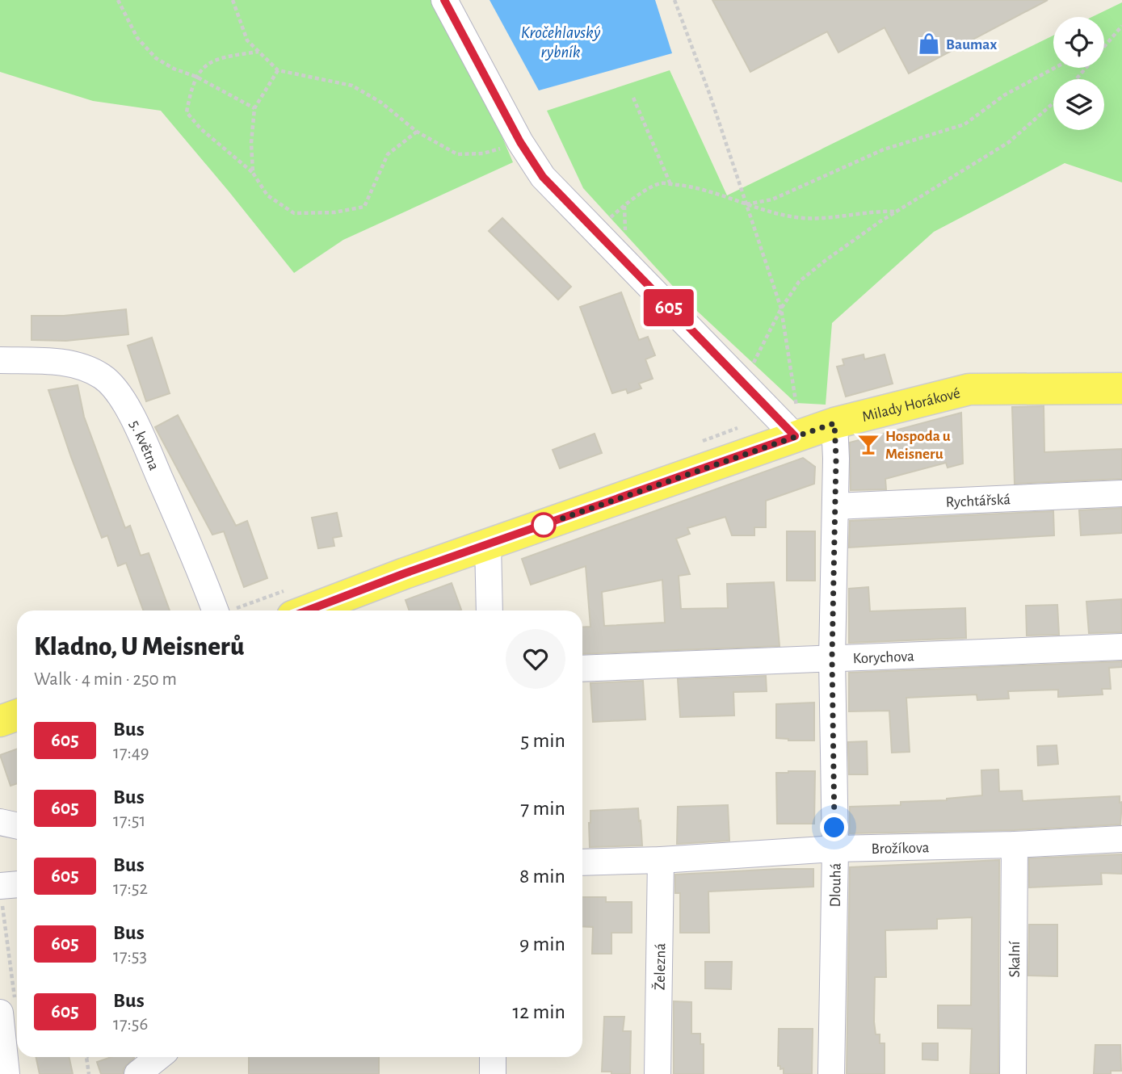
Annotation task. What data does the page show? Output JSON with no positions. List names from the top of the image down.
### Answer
{
  "streets": {
    "main road": ["Milady Horákové"],
    "street": [
      "5. května",
      "Rychtářská",
      "Korychova",
      "Brožíkova",
      "Dlouhá",
      "Skalní",
      "Železná"
    ]
  },
  "crossings": [
    ["Milady Horákové", "Dlouhá"],
    ["Rychtářská", "Dlouhá"],
    ["Korychova", "Dlouhá"],
    ["Brožíkova", "Dlouhá"],
    ["Brožíkova", "Skalní"],
    ["Brožíkova", "Železná"]
  ],
  "water": ["Kročehlavský rybník"],
  "places": {
    "shop": ["Baumax"],
    "bar": ["Hospoda u Meisneru"]
  },
  "lines": ["bus line 605"],
  "page": {
    "on_map": "605",
    "heading": ["Kladno, U Meisnerů", "Walk · 4 min · 250 m"],
    "list": [
      {
        "mark": "605",
        "name": "Bus",
        "note": "17:49",
        "value": "5 min"
      },
      {
        "mark": "605",
        "name": "Bus",
        "note": "17:51",
        "value": "7 min"
      },
      {
        "mark": "605",
        "name": "Bus",
        "note": "17:52",
        "value": "8 min"
      },
      {
        "mark": "605",
        "name": "Bus",
        "note": "17:53",
        "value": "9 min"
      },
      {
        "mark": "605",
        "name": "Bus",
        "note": "17:56",
        "value": "12 min"
      }
    ]
  }
}
